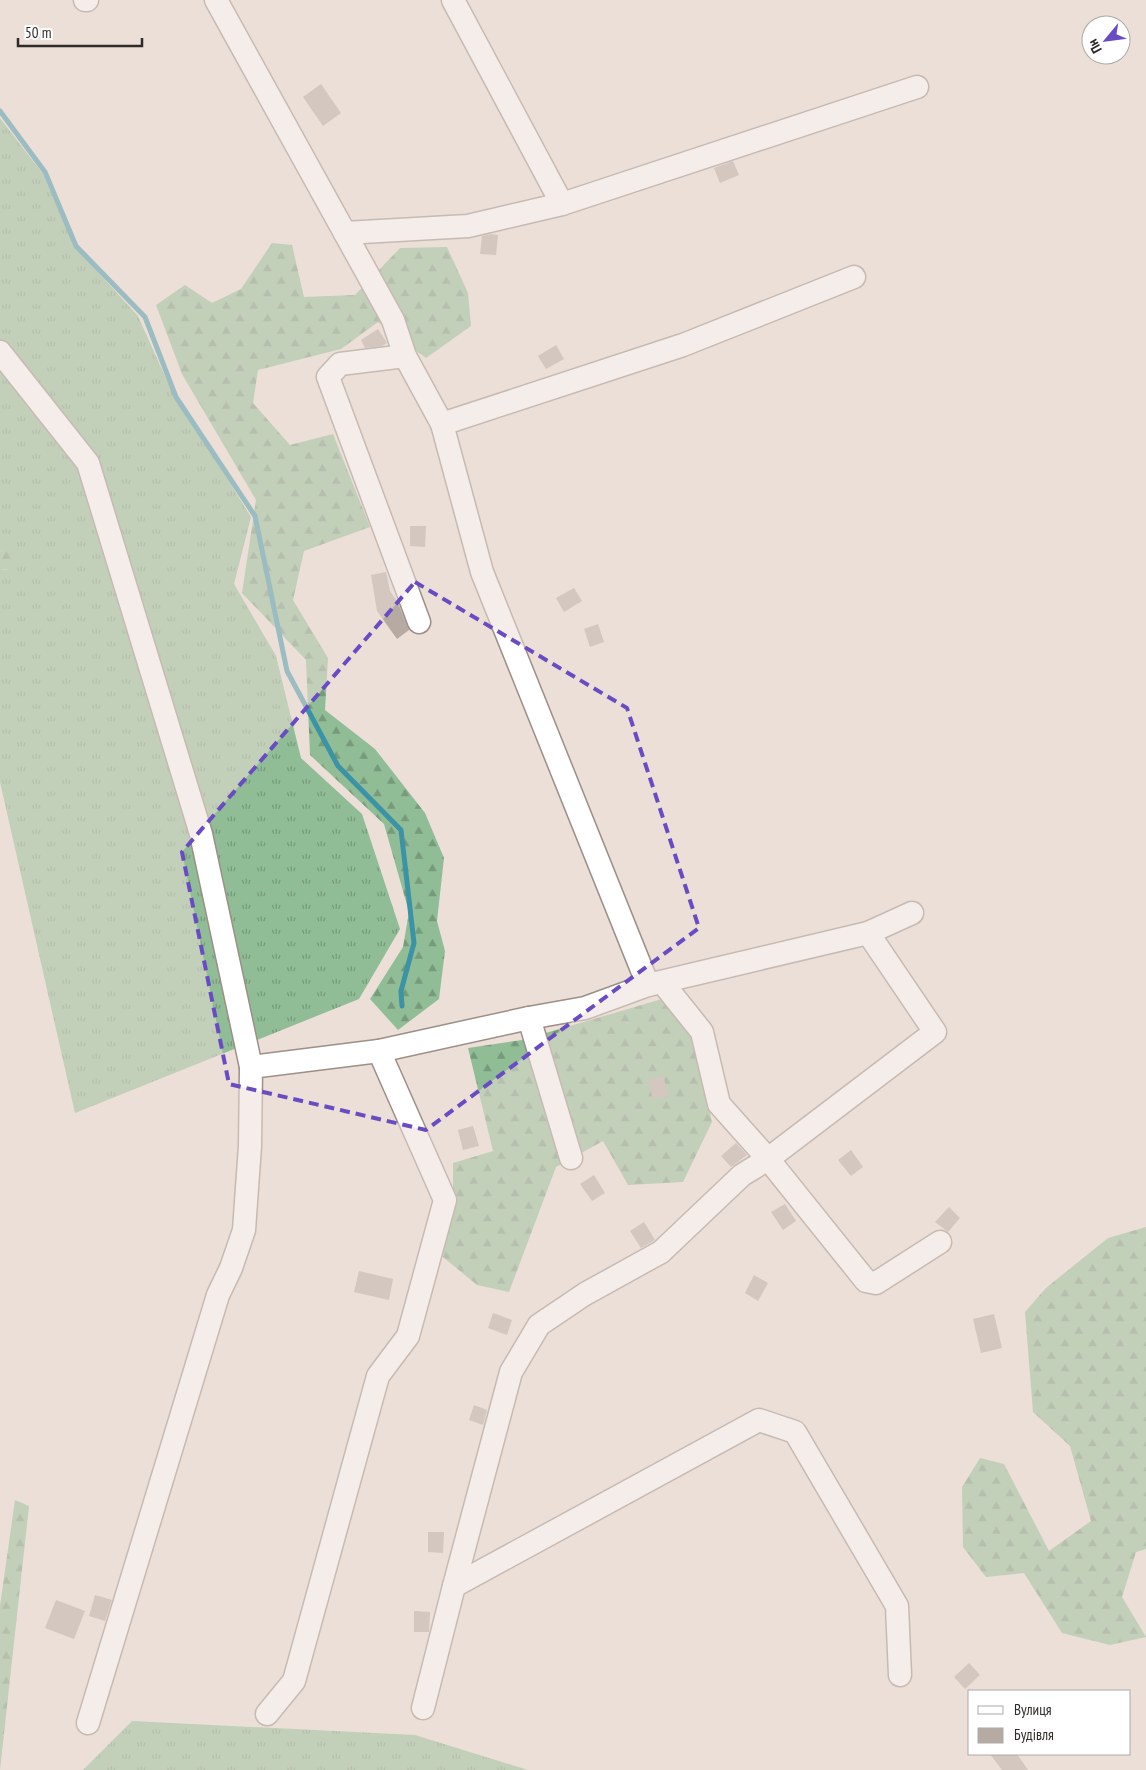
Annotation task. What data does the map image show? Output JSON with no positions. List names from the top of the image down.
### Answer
{
  "legend": ["Вулиця", "Будівля"],
  "scale_bar": "50 m",
  "north": "bottom left"
}
